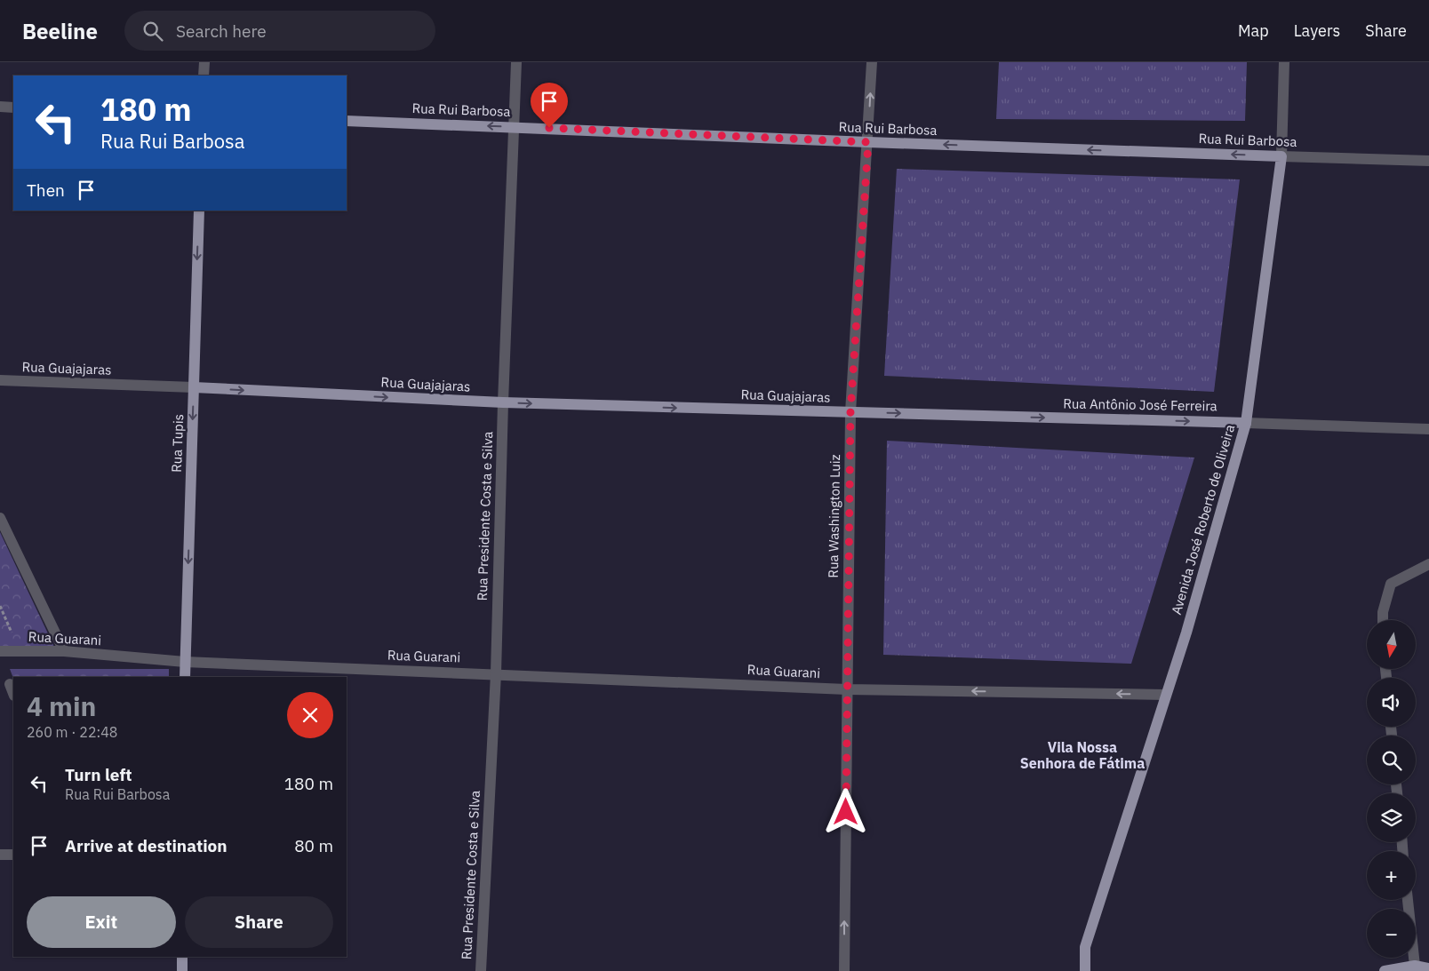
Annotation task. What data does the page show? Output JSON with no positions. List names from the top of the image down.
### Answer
{
  "streets": {
    "main road": [
      "Rua Rui Barbosa",
      "Rua Guajajaras",
      "Rua Antônio José Ferreira",
      "Rua Tupis",
      "Avenida José Roberto de Oliveira"
    ],
    "street": ["Rua Presidente Costa e Silva", "Rua Washington Luiz", "Rua Guarani"]
  },
  "crossings": [
    ["Rua Rui Barbosa", "Rua Presidente Costa e Silva"],
    ["Rua Rui Barbosa", "Rua Washington Luiz"],
    ["Rua Rui Barbosa", "Avenida José Roberto de Oliveira"],
    ["Rua Guajajaras", "Rua Antônio José Ferreira"],
    ["Rua Guajajaras", "Rua Tupis"],
    ["Rua Guajajaras", "Rua Presidente Costa e Silva"],
    ["Rua Guajajaras", "Rua Washington Luiz"],
    ["Rua Antônio José Ferreira", "Rua Washington Luiz"],
    ["Rua Antônio José Ferreira", "Avenida José Roberto de Oliveira"],
    ["Rua Tupis", "Rua Guarani"],
    ["Rua Presidente Costa e Silva", "Rua Guarani"],
    ["Rua Washington Luiz", "Rua Guarani"],
    ["Avenida José Roberto de Oliveira", "Rua Guarani"]
  ],
  "one_way": [
    "Rua Rui Barbosa",
    "Rua Guajajaras",
    "Rua Antônio José Ferreira",
    "Rua Tupis",
    "Rua Washington Luiz"
  ],
  "districts": ["Vila Nossa Senhora de Fátima"],
  "north": "bottom",
  "page": {
    "header": "Beeline",
    "search": "Search here",
    "nav": ["Map", "Layers", "Share"],
    "turn": ["180 m", "Rua Rui Barbosa"],
    "then": "Then",
    "map_buttons": ["+", "−"],
    "heading": ["4 min", "260 m · 22:48"],
    "list": [
      {
        "name": "Turn left",
        "note": "Rua Rui Barbosa",
        "value": "180 m"
      },
      {
        "name": "Arrive at destination",
        "value": "80 m"
      }
    ],
    "buttons": ["Exit", "Share"]
  }
}
